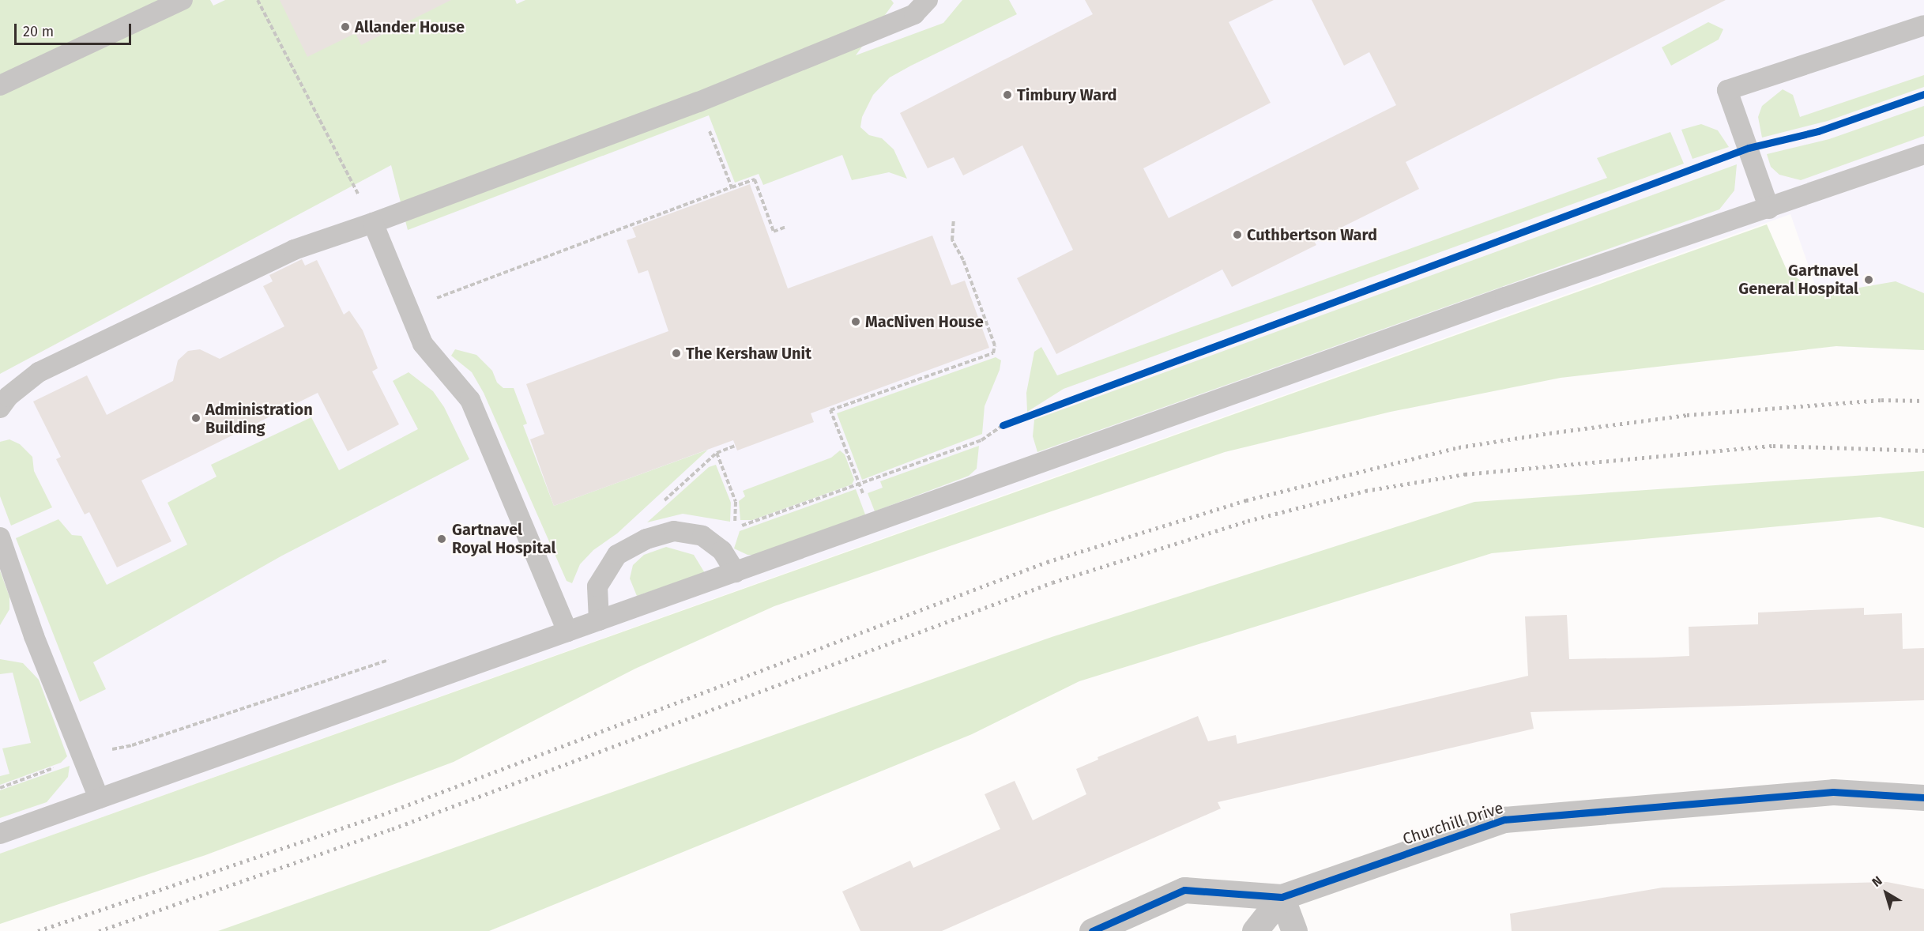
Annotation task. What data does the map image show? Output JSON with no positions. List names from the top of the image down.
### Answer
{
  "streets": {
    "street": ["Churchill Drive"]
  },
  "places": [
    "Allander House",
    "Timbury Ward",
    "Cuthbertson Ward",
    "Gartnavel General Hospital",
    "MacNiven House",
    "The Kershaw Unit",
    "Administration Building",
    "Gartnavel Royal Hospital"
  ],
  "scale_bar": "20 m",
  "north": "top left"
}
